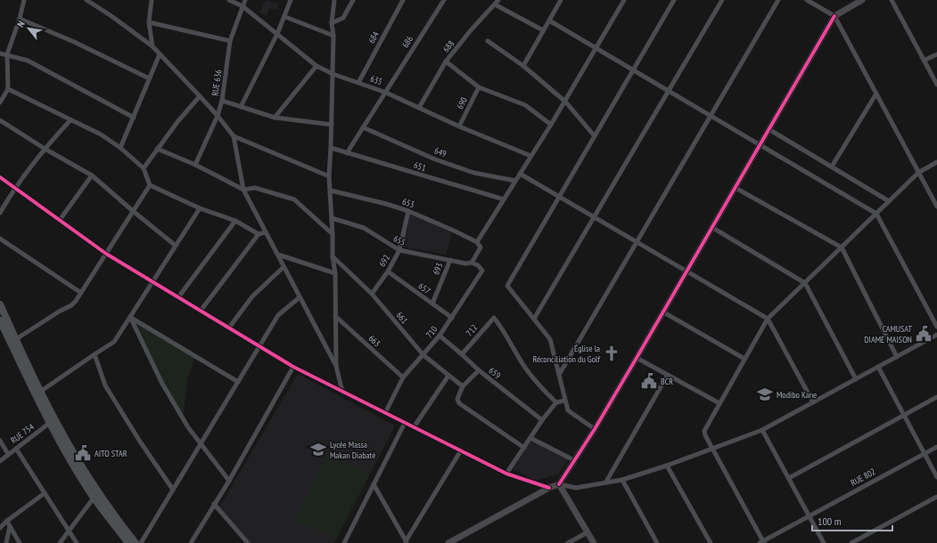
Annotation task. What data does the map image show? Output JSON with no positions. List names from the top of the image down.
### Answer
{
  "streets": {
    "street": [
      "684",
      "686",
      "688",
      "635",
      "RUE 636",
      "690",
      "649",
      "651",
      "653",
      "655",
      "692",
      "693",
      "657",
      "661",
      "712",
      "710",
      "663",
      "659",
      "RUE 754",
      "RUE 802"
    ]
  },
  "crossings": [
    ["684", "635"],
    ["686", "635"],
    ["686", "649"],
    ["686", "651"],
    ["688", "635"],
    ["635", "RUE 636"],
    ["635", "690"],
    ["653", "692"],
    ["655", "692"],
    ["655", "693"],
    ["655", "710"],
    ["692", "657"],
    ["692", "661"],
    ["693", "657"],
    ["657", "710"],
    ["661", "710"],
    ["712", "659"],
    ["710", "663"],
    ["710", "659"]
  ],
  "places": {
    "public building": ["CAMUSAT DIAME MAISON", "BCR", "AITO STAR"],
    "church": ["Église la Réconciliation du Golf"],
    "school or university": ["Modibo Kane", "Lycée Massa Makan Diabaté"]
  },
  "scale_bar": "100 m",
  "north": "top left"
}
